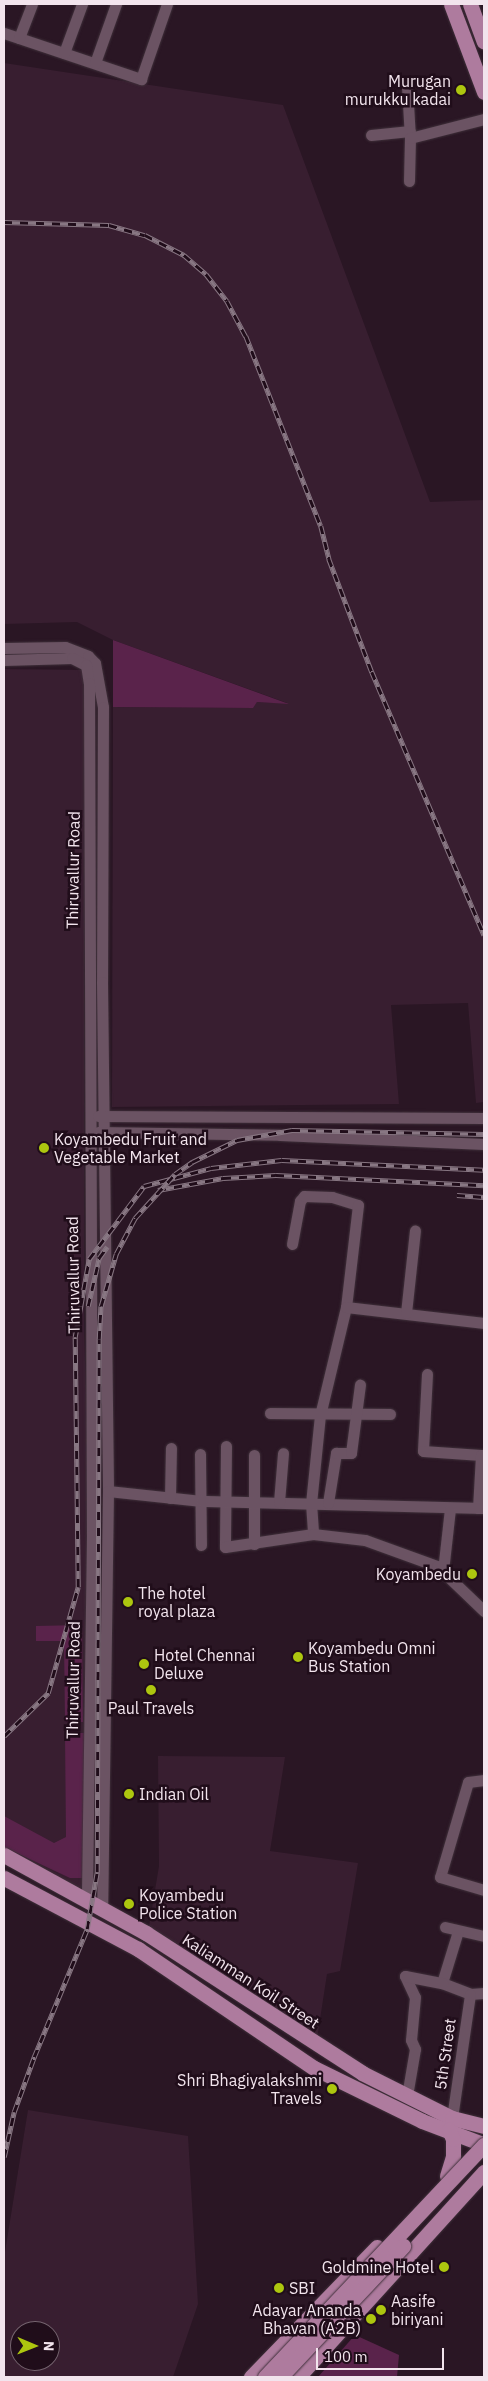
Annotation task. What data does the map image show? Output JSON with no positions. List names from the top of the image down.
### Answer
{
  "streets": {
    "main road": ["Kaliamman Koil Street"],
    "street": ["Thiruvallur Road", "5th Street"]
  },
  "crossings": [
    ["Thiruvallur Road", "Kaliamman Koil Street"],
    ["Kaliamman Koil Street", "5th Street"]
  ],
  "places": [
    "Murugan murukku kadai",
    "Koyambedu Fruit and Vegetable Market",
    "Koyambedu",
    "The hotel royal plaza",
    "Koyambedu Omni Bus Station",
    "Hotel Chennai Deluxe",
    "Paul Travels",
    "Indian Oil",
    "Koyambedu Police Station",
    "Shri Bhagiyalakshmi Travels",
    "Goldmine Hotel",
    "SBI",
    "Aasife biriyani",
    "Adayar Ananda Bhavan (A2B)"
  ],
  "scale_bar": "100 m",
  "north": "right"
}
